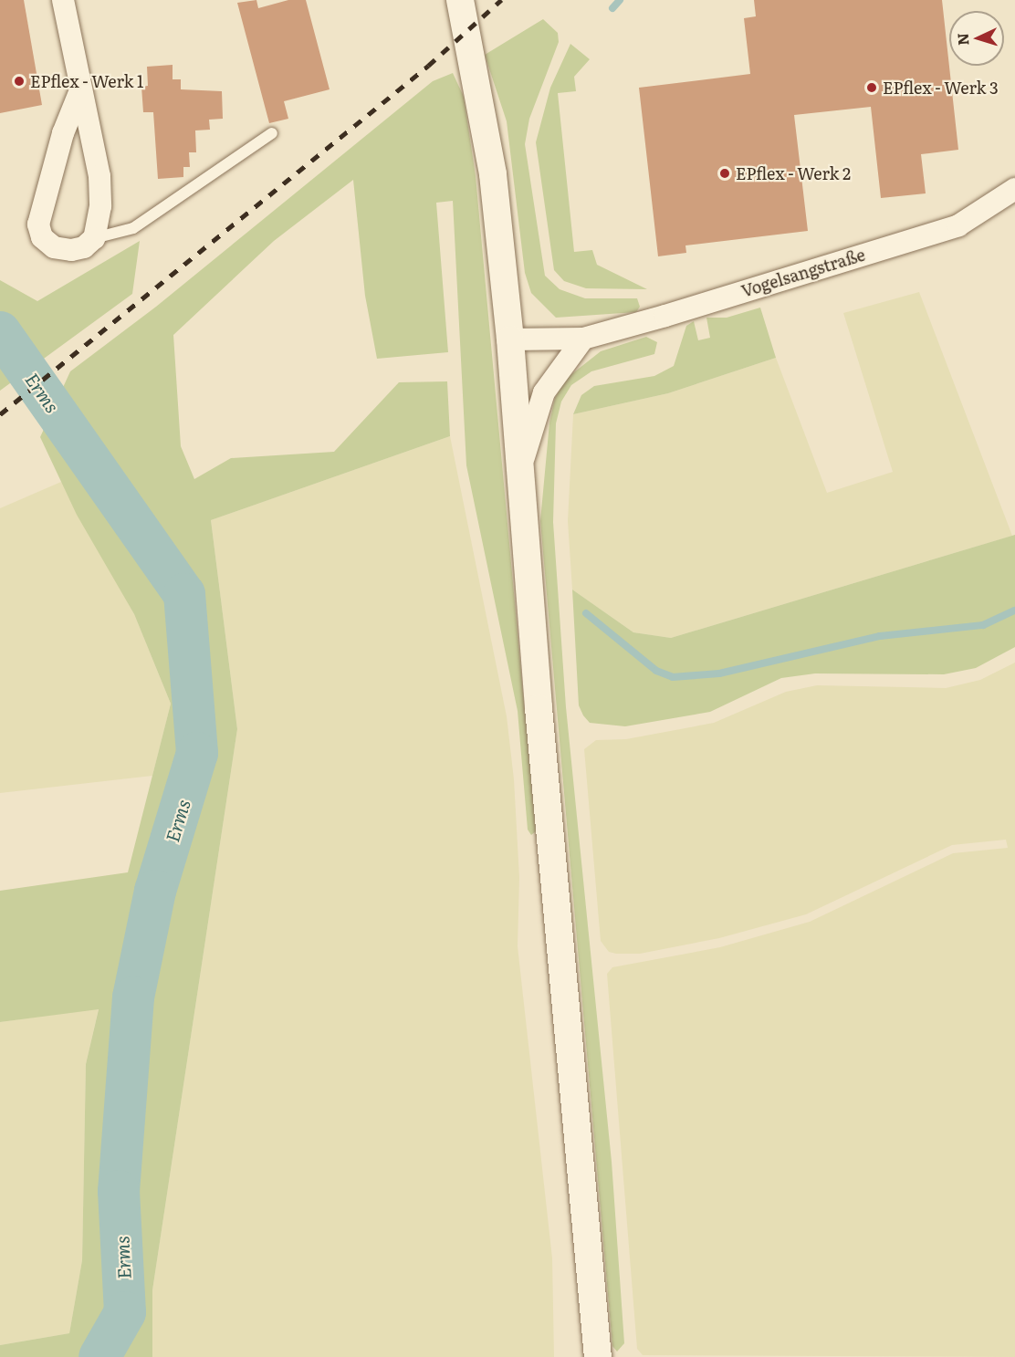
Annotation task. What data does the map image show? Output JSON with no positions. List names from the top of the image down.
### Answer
{
  "streets": {
    "street": ["Vogelsangstraße"]
  },
  "water": ["Erms"],
  "places": ["EPflex - Werk 1", "EPflex - Werk 3", "EPflex - Werk 2"],
  "north": "left"
}
